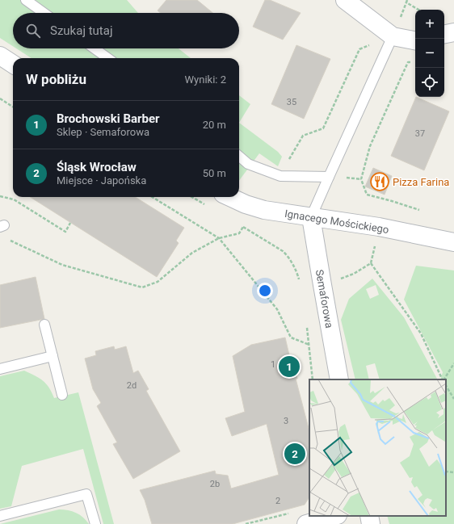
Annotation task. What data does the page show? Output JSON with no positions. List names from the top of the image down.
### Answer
{
  "streets": {
    "street": ["Ignacego Mościckiego", "Semaforowa"]
  },
  "crossings": [
    ["Ignacego Mościckiego", "Semaforowa"]
  ],
  "places": {
    "restaurant": ["Pizza Farina"]
  },
  "house_numbers": [
    "35",
    "37",
    "1",
    "2d",
    "3",
    "2b",
    "2"
  ],
  "page": {
    "map_buttons": ["+", "−"],
    "search": "Szukaj tutaj",
    "heading": ["W pobliżu", "Wyniki: 2"],
    "list": [
      {
        "mark": "1",
        "name": "Brochowski Barber",
        "note": "Sklep · Semaforowa",
        "value": "20 m"
      },
      {
        "mark": "2",
        "name": "Śląsk Wrocław",
        "note": "Miejsce · Japońska",
        "value": "50 m"
      }
    ],
    "pins": ["1", "2"]
  }
}
